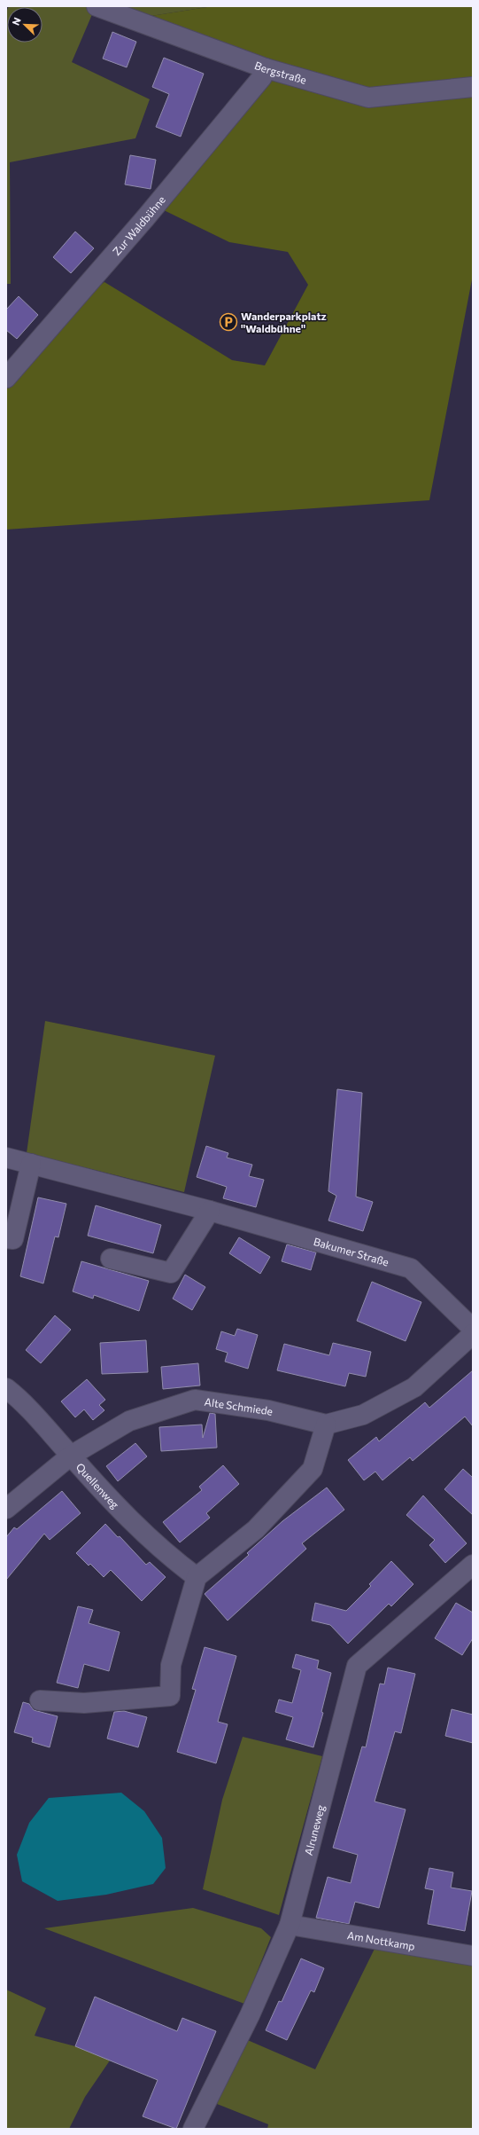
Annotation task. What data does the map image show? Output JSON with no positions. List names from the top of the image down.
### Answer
{
  "streets": {
    "street": [
      "Bergstraße",
      "Zur Waldbühne",
      "Bakumer Straße",
      "Alte Schmiede",
      "Quellenweg",
      "Alruneweg",
      "Am Nottkamp"
    ]
  },
  "crossings": [
    ["Bergstraße", "Zur Waldbühne"],
    ["Alte Schmiede", "Quellenweg"],
    ["Alruneweg", "Am Nottkamp"]
  ],
  "places": {
    "parking": ["Wanderparkplatz \"Waldbühne\""]
  },
  "north": "top left"
}
